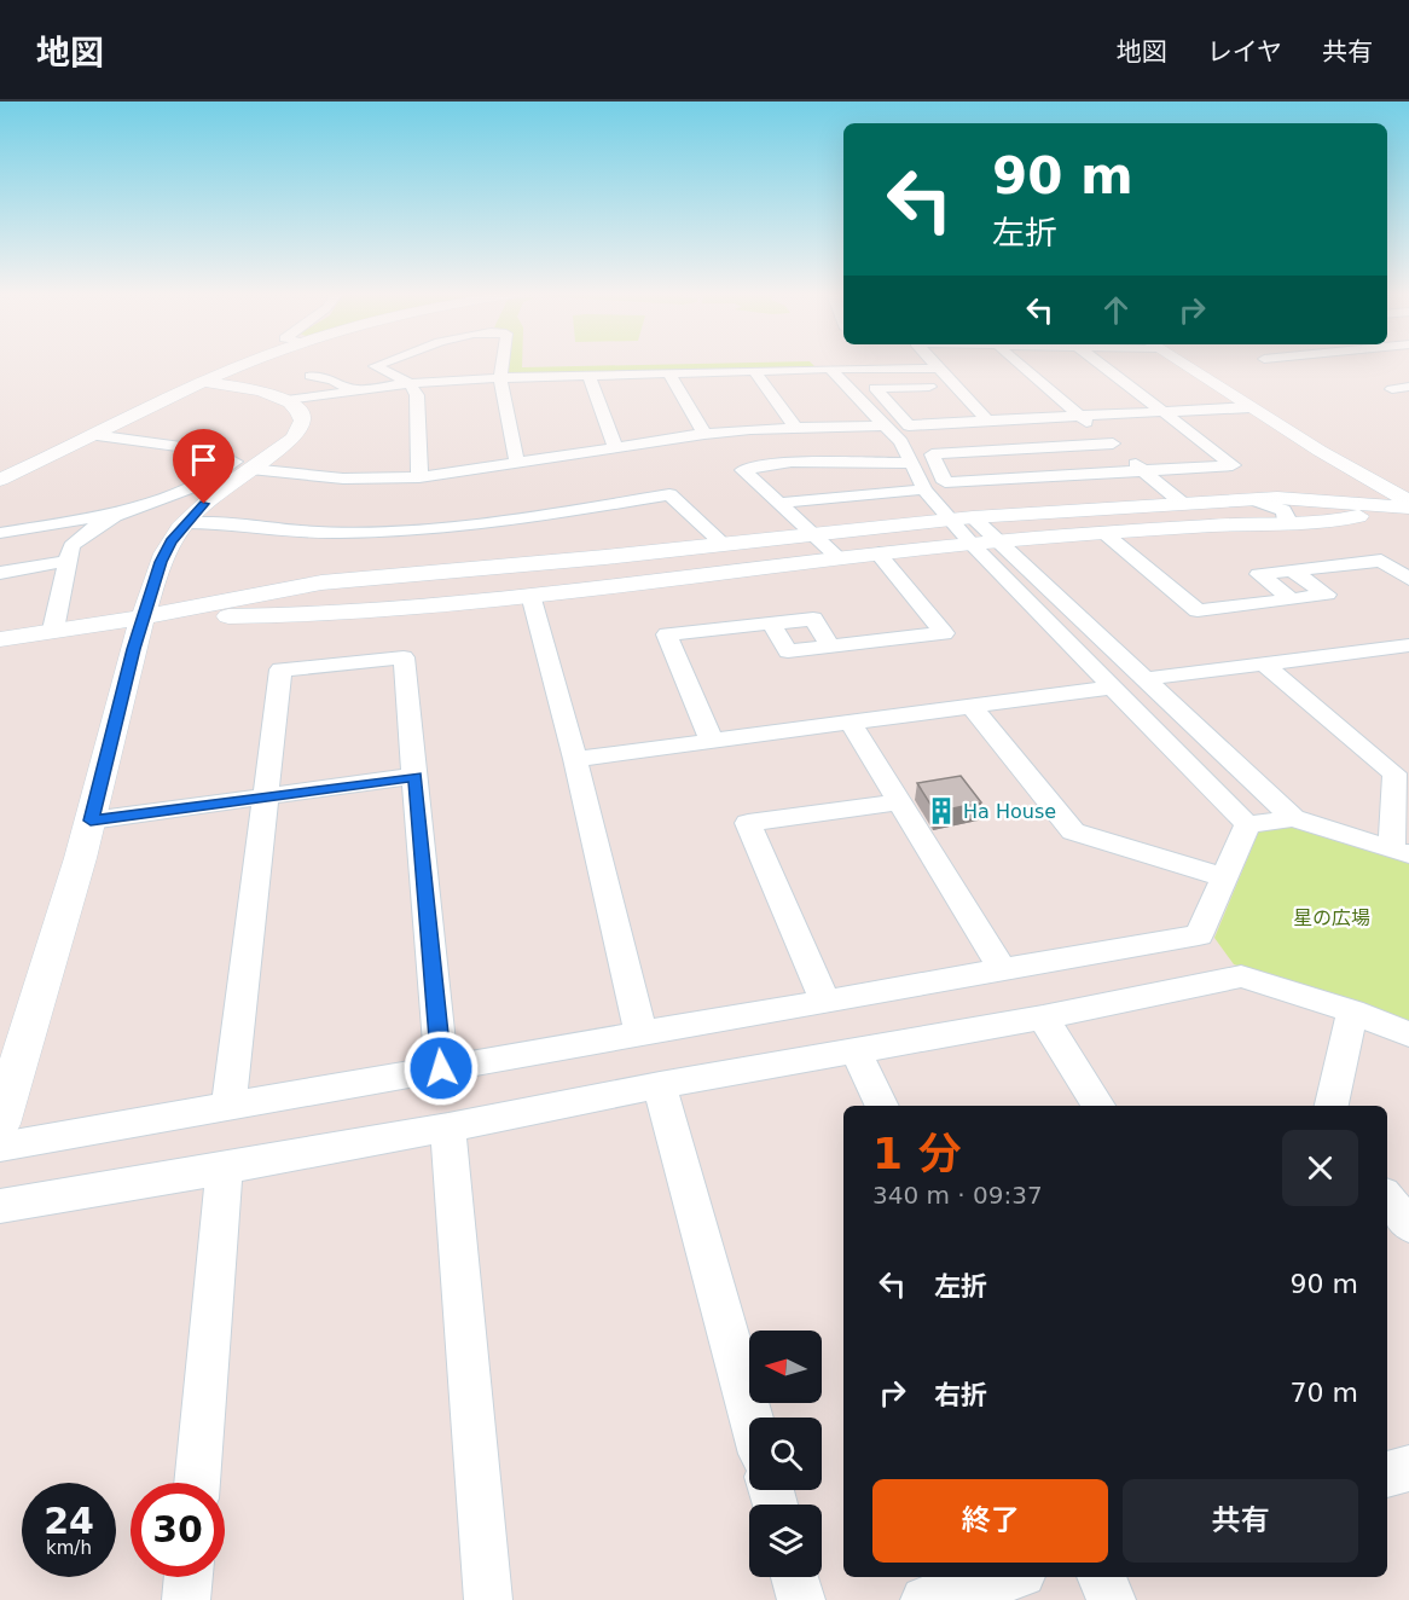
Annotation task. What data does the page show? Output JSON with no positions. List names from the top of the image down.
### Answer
{
  "parks": ["星の広場"],
  "places": {
    "building": ["Ha House"]
  },
  "north": "left",
  "page": {
    "header": "地図",
    "nav": ["地図", "レイヤ", "共有"],
    "turn": ["90 m", "左折"],
    "heading": ["1 分", "340 m · 09:37"],
    "list": [
      {
        "name": "左折",
        "value": "90 m"
      },
      {
        "name": "右折",
        "value": "70 m"
      }
    ],
    "buttons": ["終了", "共有"],
    "speed": "24 km/h",
    "limit": "30"
  }
}
